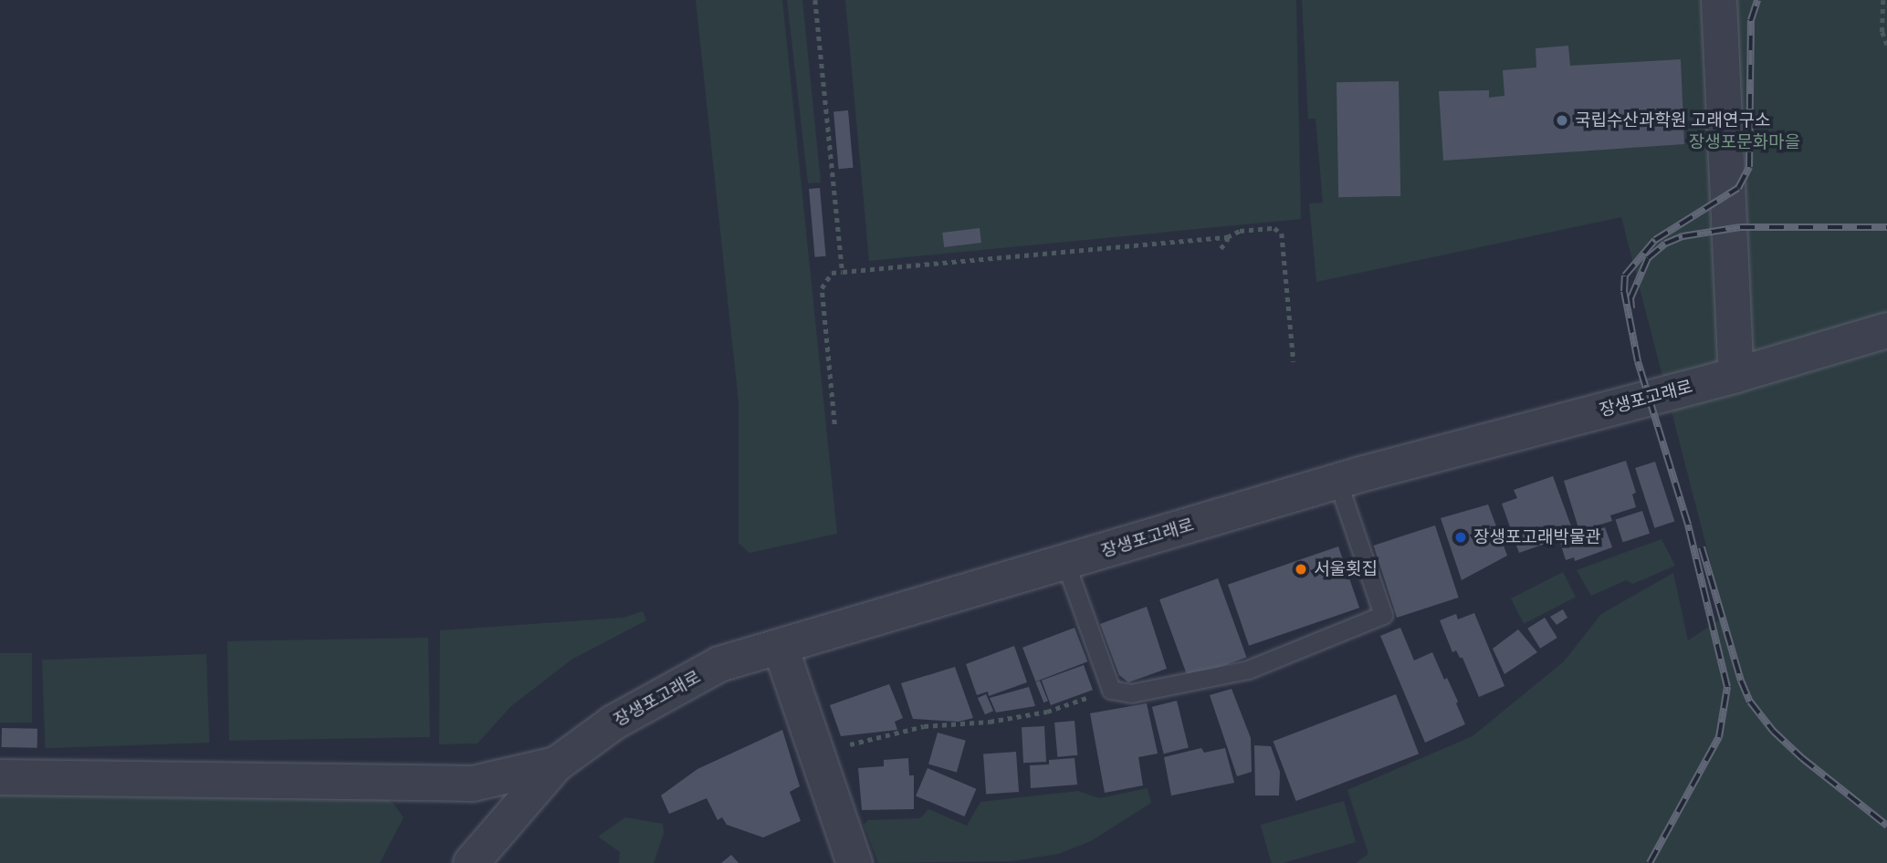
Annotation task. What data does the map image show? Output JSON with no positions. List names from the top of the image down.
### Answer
{
  "streets": {
    "street": ["장생포고래로"]
  },
  "parks": ["장생포문화마을"],
  "places": ["국립수산과학원 고래연구소", "장생포고래박물관", "서울횟집"]
}
